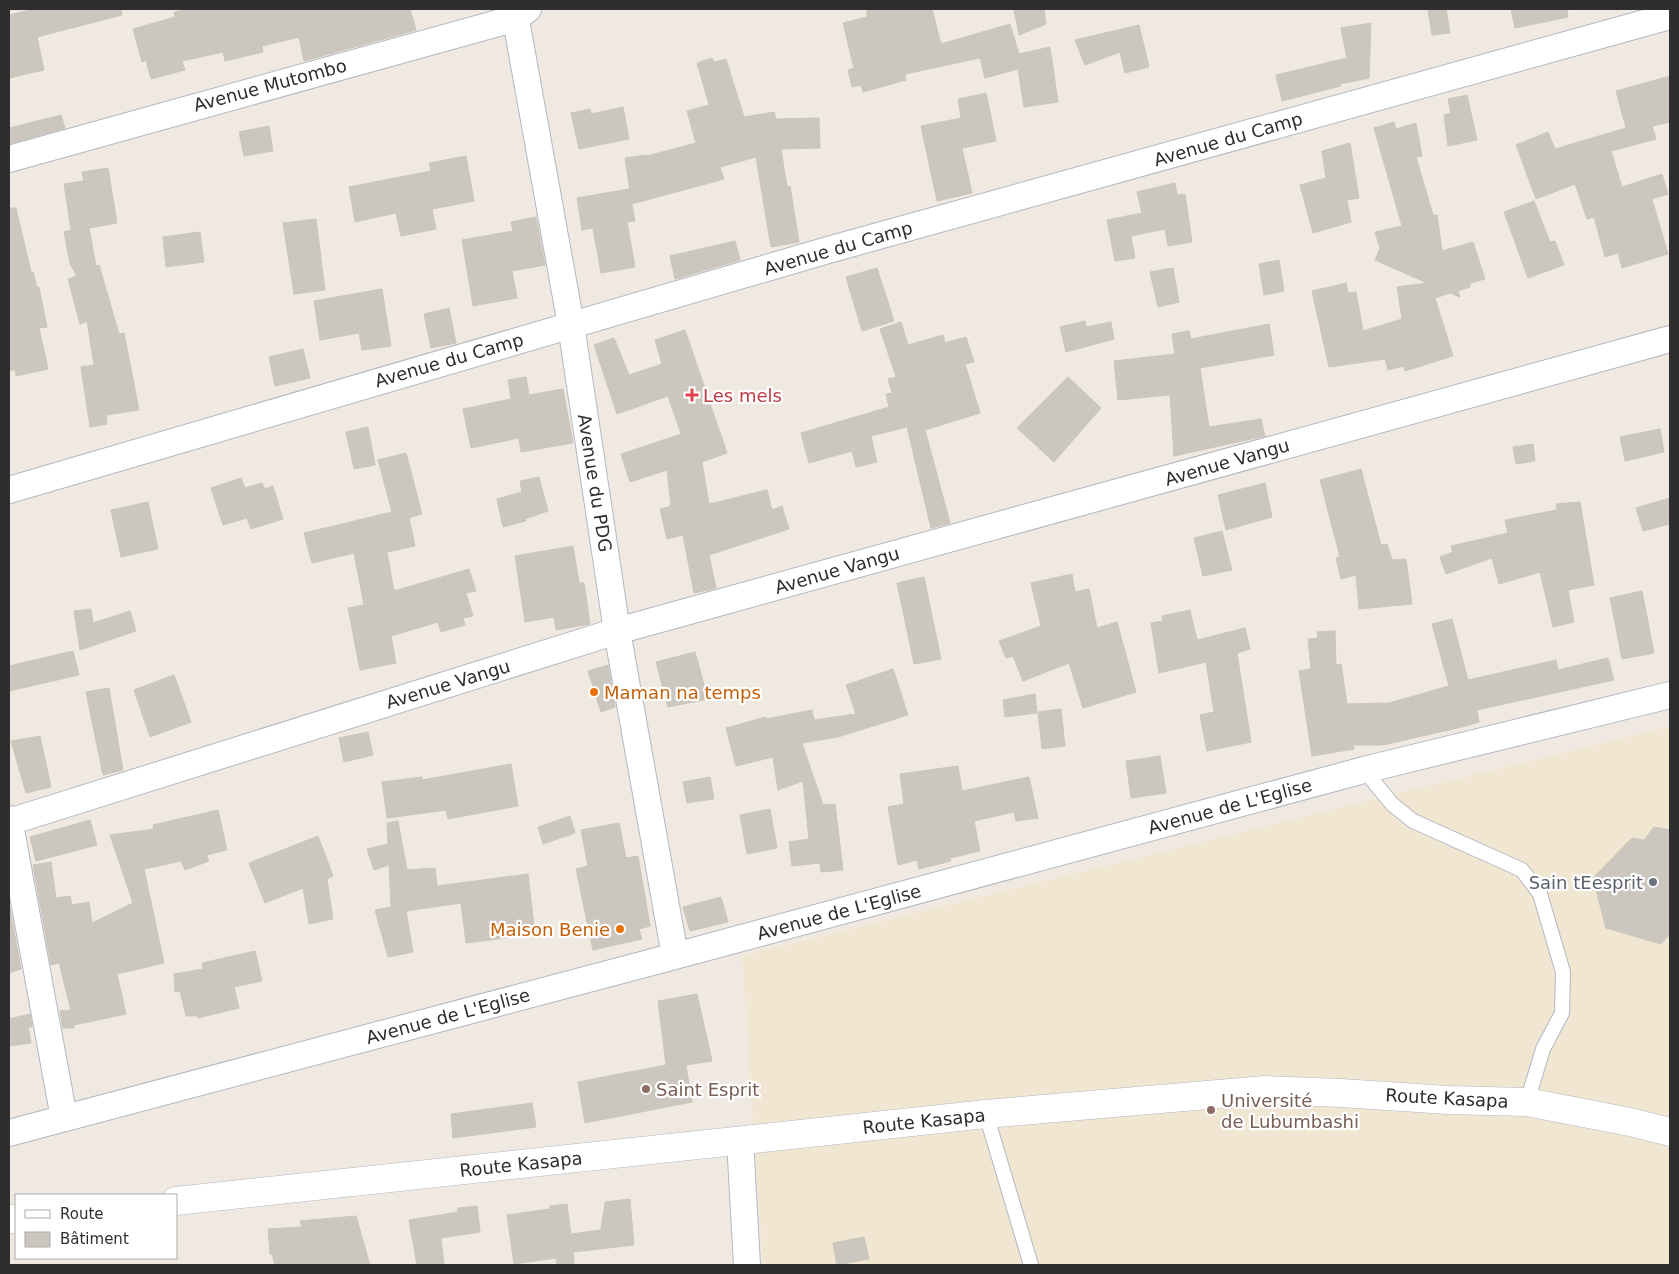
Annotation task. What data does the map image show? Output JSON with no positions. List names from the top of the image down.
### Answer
{
  "streets": {
    "main road": ["Route Kasapa"],
    "street": [
      "Avenue Mutombo",
      "Avenue du Camp",
      "Avenue Vangu",
      "Avenue du PDG",
      "Avenue de L'Eglise"
    ]
  },
  "crossings": [
    ["Avenue Mutombo", "Avenue du PDG"],
    ["Avenue du Camp", "Avenue du PDG"],
    ["Avenue Vangu", "Avenue du PDG"],
    ["Avenue du PDG", "Avenue de L'Eglise"]
  ],
  "places": {
    "health": ["Les mels"],
    "other": [
      "Maman na temps",
      "Sain tEesprit",
      "Maison Benie",
      "Saint Esprit",
      "Université de Lubumbashi"
    ]
  },
  "legend": ["Route", "Bâtiment"]
}
